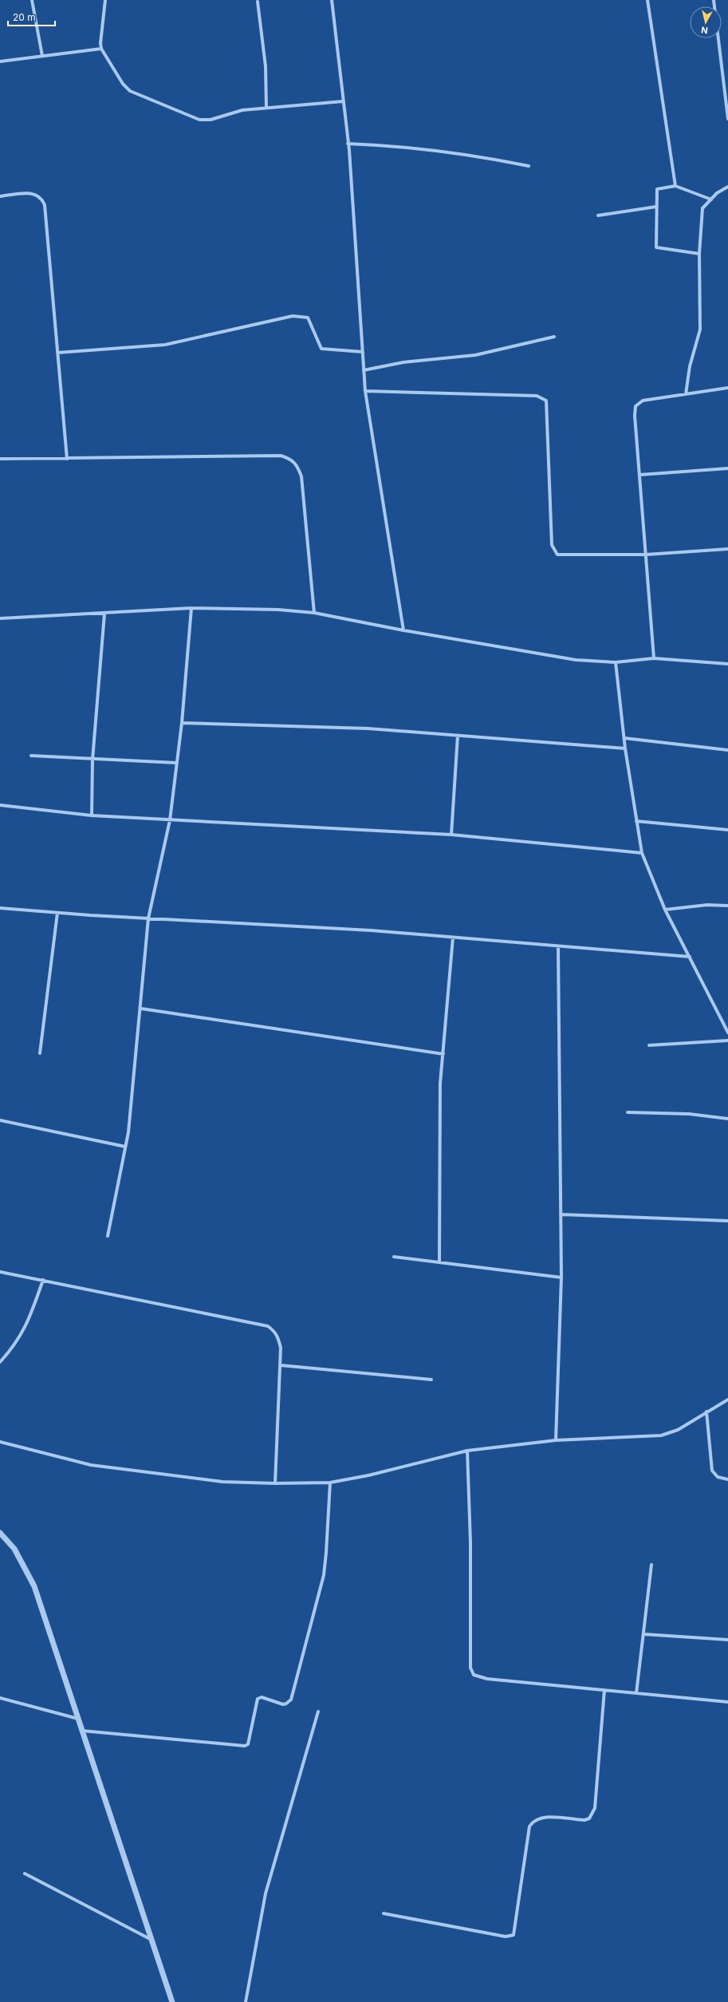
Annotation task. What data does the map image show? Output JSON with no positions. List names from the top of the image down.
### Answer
{
  "scale_bar": "20 m",
  "north": "bottom"
}
